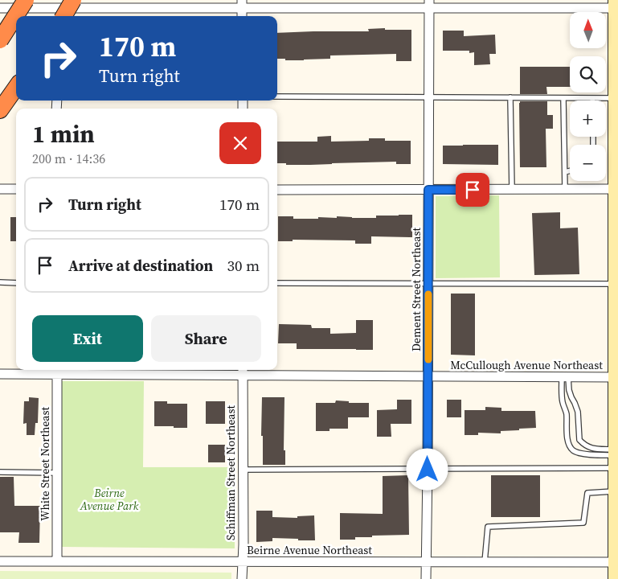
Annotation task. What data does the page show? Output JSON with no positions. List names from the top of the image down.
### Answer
{
  "streets": {
    "street": [
      "Dement Street Northeast",
      "McCullough Avenue Northeast",
      "White Street Northeast",
      "Schiffman Street Northeast",
      "Beirne Avenue Northeast"
    ]
  },
  "crossings": [
    ["Dement Street Northeast", "McCullough Avenue Northeast"],
    ["Dement Street Northeast", "Beirne Avenue Northeast"],
    ["McCullough Avenue Northeast", "White Street Northeast"],
    ["McCullough Avenue Northeast", "Schiffman Street Northeast"],
    ["White Street Northeast", "Beirne Avenue Northeast"],
    ["Schiffman Street Northeast", "Beirne Avenue Northeast"]
  ],
  "parks": ["Beirne Avenue Park"],
  "north": "top",
  "page": {
    "map_buttons": ["+", "−"],
    "turn": ["170 m", "Turn right"],
    "heading": ["1 min", "200 m · 14:36"],
    "list": [
      {
        "name": "Turn right",
        "value": "170 m"
      },
      {
        "name": "Arrive at destination",
        "value": "30 m"
      }
    ],
    "buttons": ["Exit", "Share"]
  }
}
